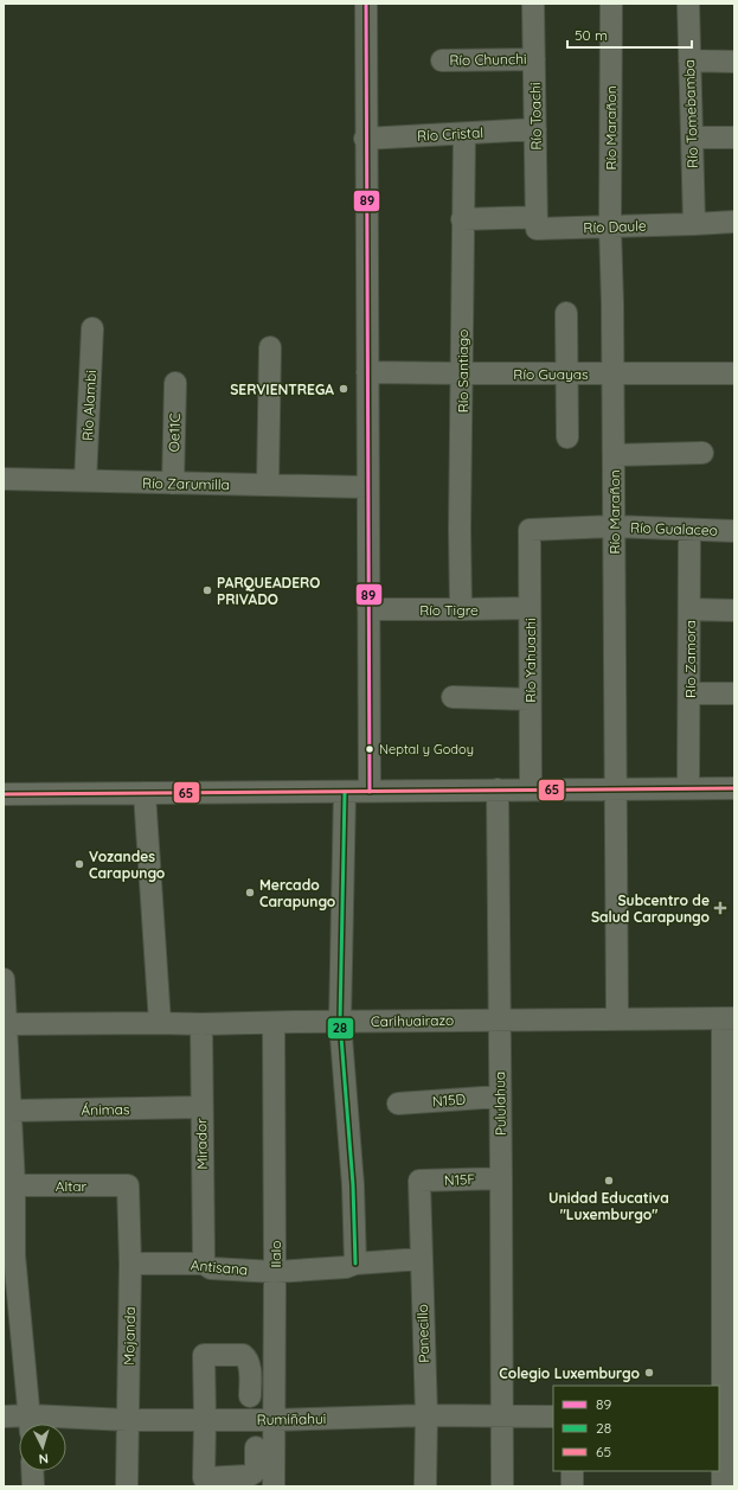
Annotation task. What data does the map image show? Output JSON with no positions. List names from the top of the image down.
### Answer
{
  "streets": {
    "street": [
      "Río Chunchi",
      "Río Tomebamba",
      "Río Toachi",
      "Río Marañon",
      "Río Cristal",
      "Río Daule",
      "Río Santiago",
      "Río Guayas",
      "Río Alambi",
      "Oe11C",
      "Río Zarumilla",
      "Río Gualaceo",
      "Río Tigre",
      "Río Zamora",
      "Río Yahuachi",
      "Carihuairazo",
      "N15D",
      "Pululahua",
      "Ánimas",
      "Mirador",
      "N15F",
      "Altar",
      "Ilalo",
      "Antisana",
      "Panecillo",
      "Mojanda",
      "Rumiñahui"
    ]
  },
  "crossings": [
    ["Río Chunchi", "Río Toachi"],
    ["Río Tomebamba", "Río Daule"],
    ["Río Toachi", "Río Cristal"],
    ["Río Toachi", "Río Daule"],
    ["Río Marañon", "Río Daule"],
    ["Río Marañon", "Río Guayas"],
    ["Río Marañon", "Río Gualaceo"],
    ["Río Marañon", "Carihuairazo"],
    ["Río Cristal", "Río Santiago"],
    ["Río Santiago", "Río Guayas"],
    ["Río Santiago", "Río Tigre"],
    ["Río Alambi", "Río Zarumilla"],
    ["Oe11C", "Río Zarumilla"],
    ["Río Gualaceo", "Río Zamora"],
    ["Río Gualaceo", "Río Yahuachi"],
    ["Río Tigre", "Río Yahuachi"],
    ["Carihuairazo", "Pululahua"],
    ["Carihuairazo", "Mirador"],
    ["Carihuairazo", "Ilalo"],
    ["N15D", "Pululahua"],
    ["Pululahua", "N15F"],
    ["Pululahua", "Rumiñahui"],
    ["Ánimas", "Mirador"],
    ["Mirador", "Antisana"],
    ["N15F", "Panecillo"],
    ["Altar", "Mojanda"],
    ["Ilalo", "Antisana"],
    ["Ilalo", "Rumiñahui"],
    ["Antisana", "Panecillo"],
    ["Antisana", "Mojanda"],
    ["Panecillo", "Rumiñahui"],
    ["Mojanda", "Rumiñahui"]
  ],
  "places": {
    "other": [
      "SERVIENTREGA",
      "PARQUEADERO PRIVADO",
      "Neptal y Godoy",
      "Vozandes Carapungo",
      "Mercado Carapungo",
      "Unidad Educativa \"Luxemburgo\"",
      "Colegio Luxemburgo"
    ],
    "health": ["Subcentro de Salud Carapungo"]
  },
  "lines": ["transit line 89", "transit line 65", "transit line 28"],
  "legend": ["89", "28", "65"],
  "scale_bar": "50 m",
  "north": "bottom"
}
